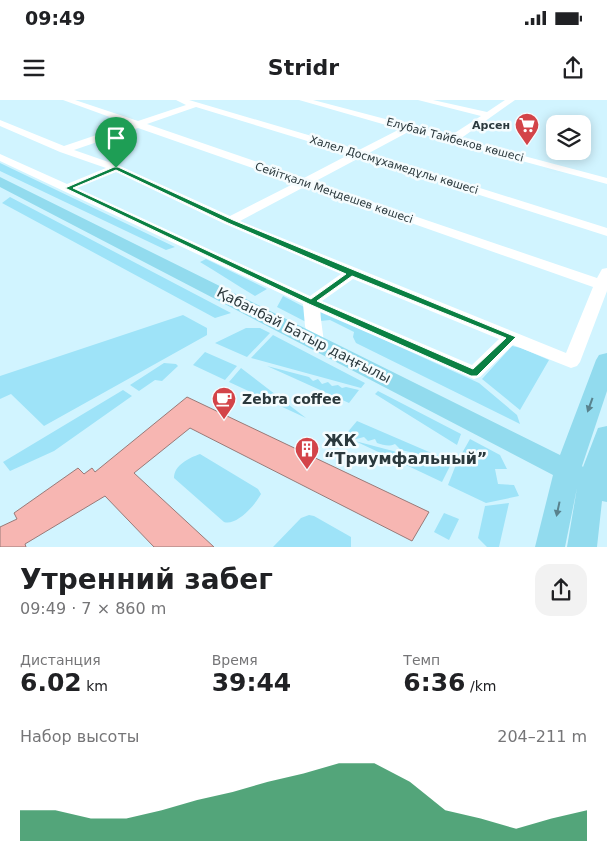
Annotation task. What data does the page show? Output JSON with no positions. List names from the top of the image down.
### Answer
{
  "streets": {
    "main road": ["Қабанбай Батыр даңғылы"],
    "street": ["Елубай Тайбеков көшесі", "Халел Досмұхамедұлы көшесі", "Сейітқали Меңдешев көшесі"]
  },
  "places": {
    "supermarket": ["Арсен"],
    "cafe": ["Zebra coffee"],
    "building": ["ЖК “Триумфальный”"]
  },
  "page": {
    "status": "09:49",
    "header": "Stridr",
    "heading": ["Утренний забег", "09:49 · 7 × 860 m"],
    "stats": [
      ["Дистанция", "6.02 km"],
      ["Время", "39:44"],
      ["Темп", "6:36 /km"]
    ],
    "chart": ["Набор высоты", "204–211 m"]
  }
}
